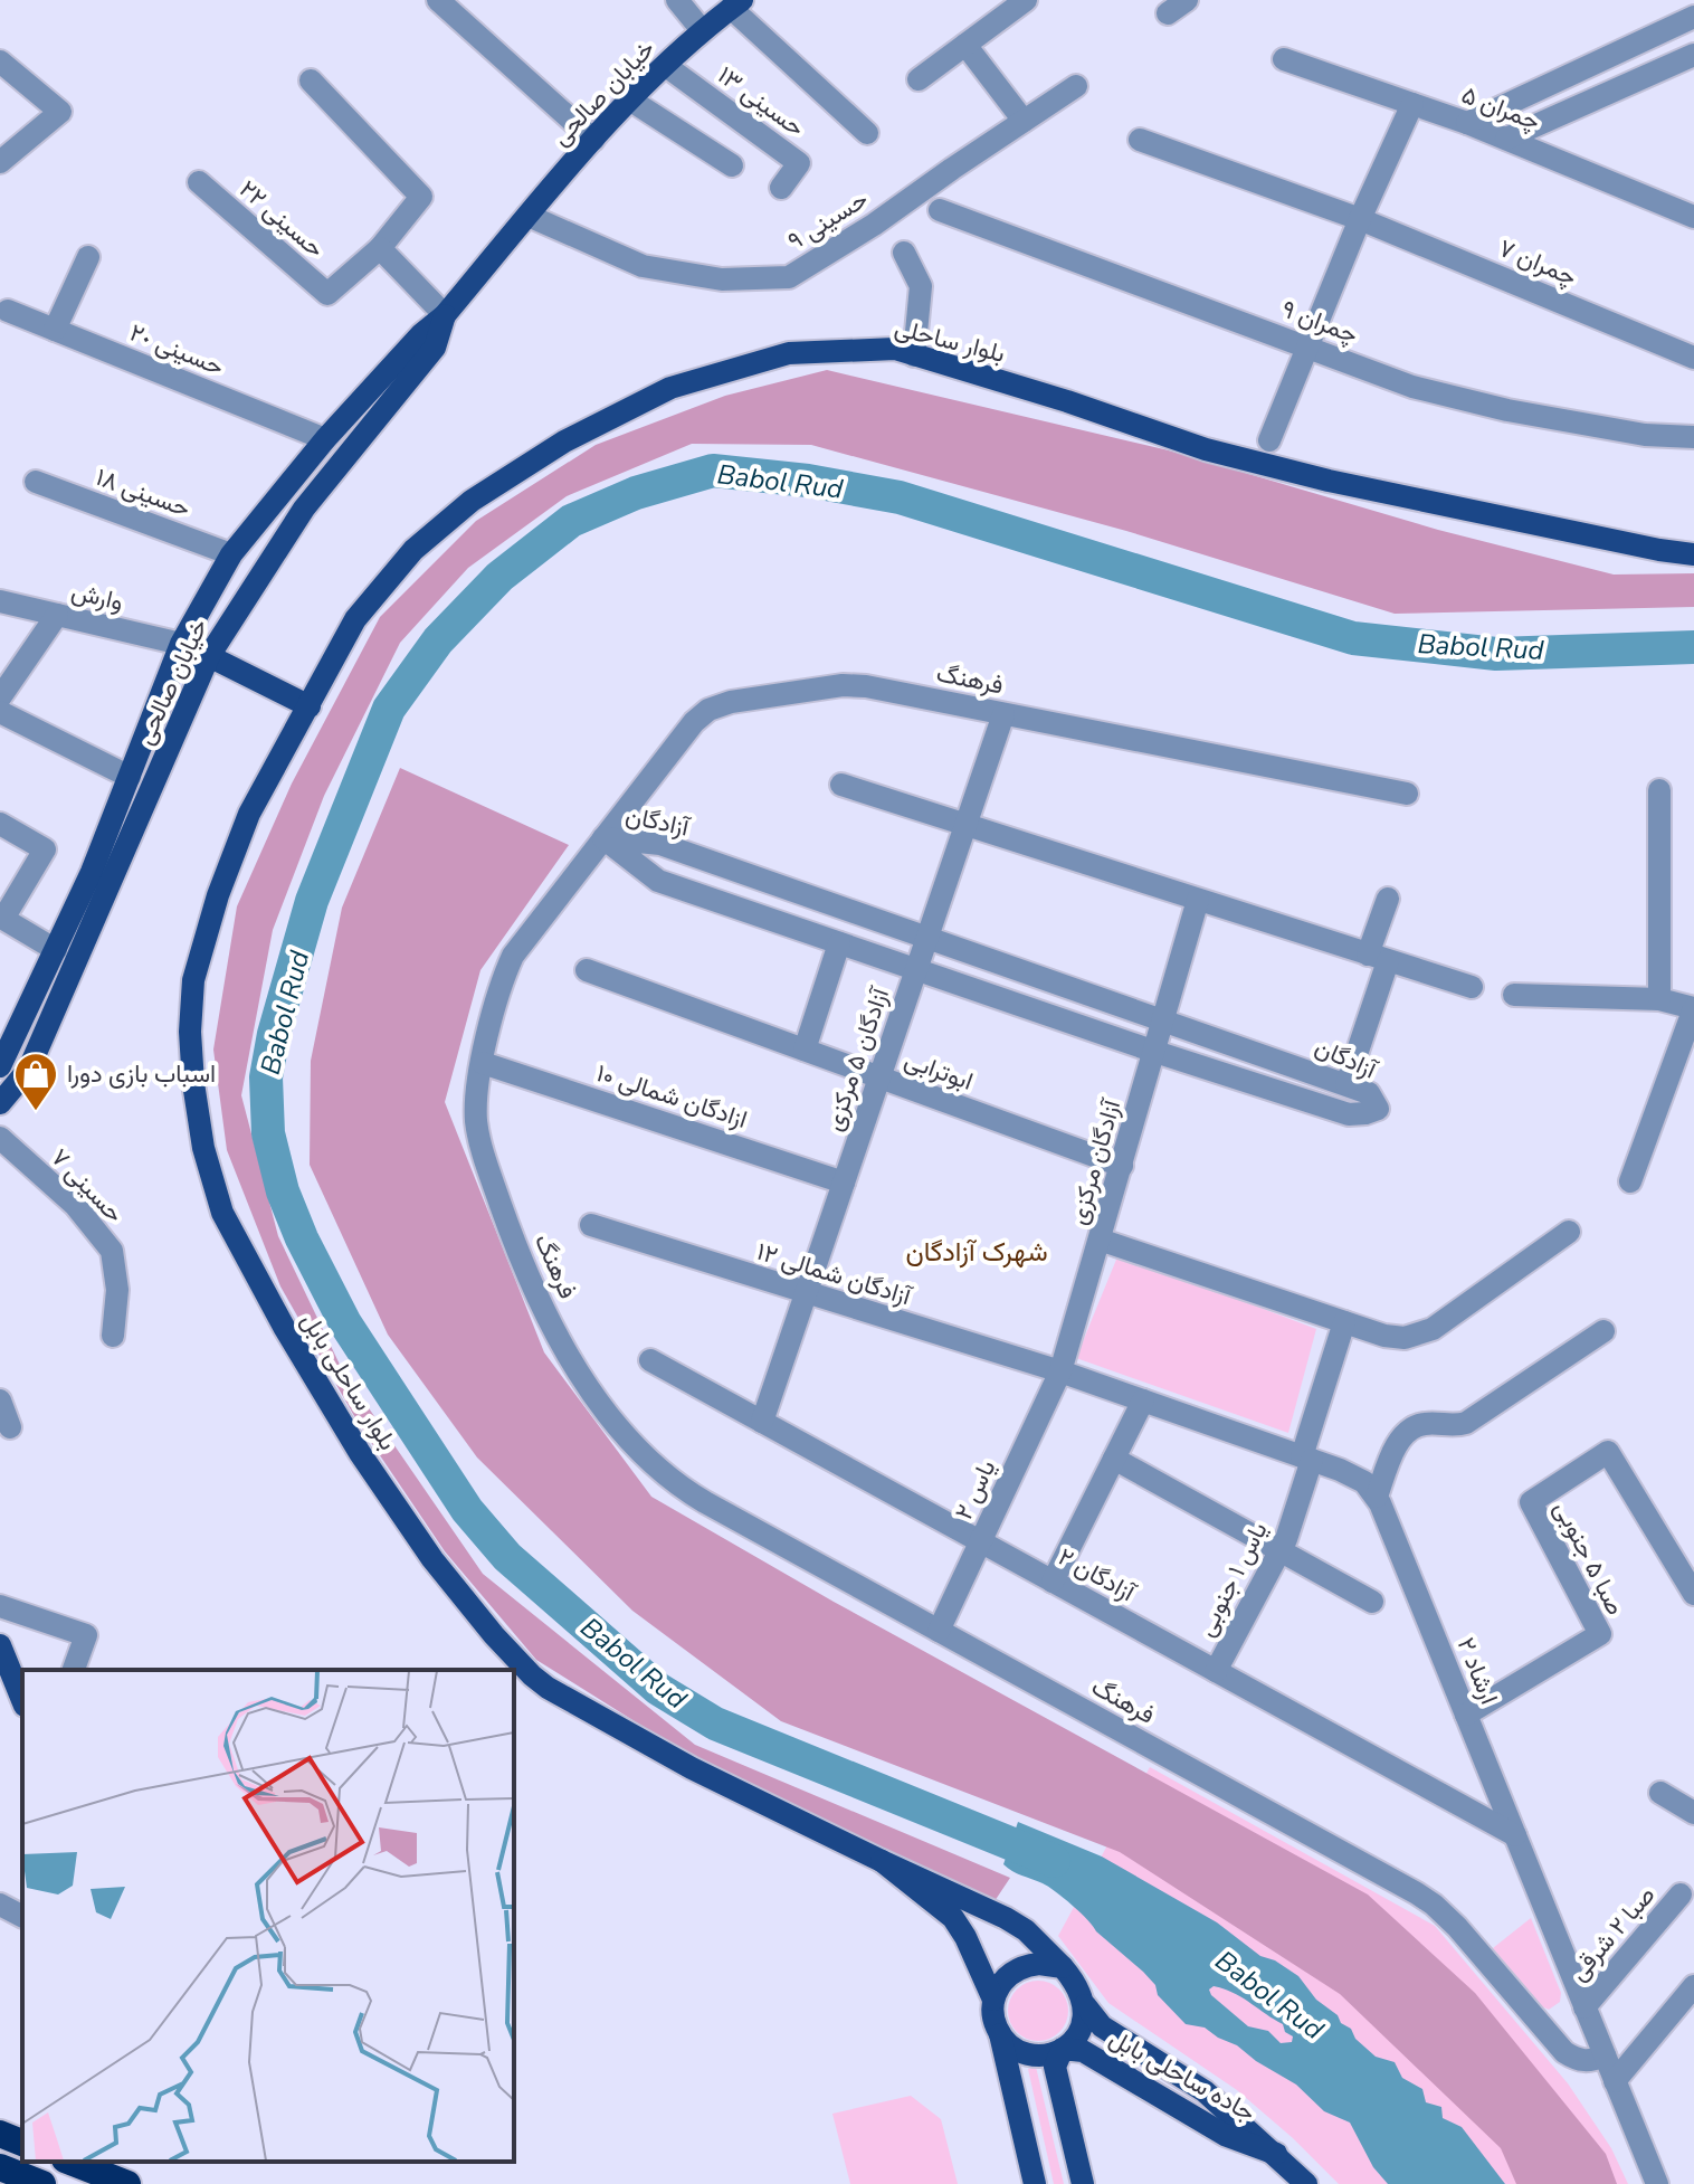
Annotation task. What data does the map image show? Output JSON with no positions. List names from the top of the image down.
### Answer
{
  "streets": {
    "main road": [
      "خيابان صالحی",
      "بلوار ساحلی",
      "بلوار ساحلی بابل",
      "جاده ساحلی بابل"
    ],
    "street": [
      "حسینی ۱۳",
      "چمران ۵",
      "حسینی ۲۲",
      "حسینی ٩",
      "چمران ۷",
      "چمران ۹",
      "حسینی ٢٠",
      "حسینی ۱۸",
      "وارش",
      "فرهنگ",
      "آزادگان",
      "آزادگان ۵ مرکزی",
      "ابوترابی",
      "ازادگان شمالی ۱۰",
      "آزادگان مرکزی",
      "حسینی ۷",
      "آزادگان شمالی ۱۲",
      "یاس ۲",
      "صبا ۵ جنوبی",
      "آزادگان ۲",
      "یاس ۱ جنوبی",
      "ارشاد ۲",
      "صبا ۲ شرقی"
    ]
  },
  "crossings": [
    ["خيابان صالحی", "حسینی ۱۳"],
    ["خيابان صالحی", "حسینی ٩"],
    ["خيابان صالحی", "حسینی ٢٠"],
    ["خيابان صالحی", "حسینی ۱۸"],
    ["خيابان صالحی", "وارش"],
    ["بلوار ساحلی", "بلوار ساحلی بابل"],
    ["فرهنگ", "آزادگان"],
    ["فرهنگ", "آزادگان ۵ مرکزی"],
    ["فرهنگ", "ازادگان شمالی ۱۰"],
    ["فرهنگ", "یاس ۲"],
    ["فرهنگ", "ارشاد ۲"],
    ["آزادگان", "آزادگان ۵ مرکزی"],
    ["آزادگان", "آزادگان مرکزی"],
    ["آزادگان ۵ مرکزی", "ابوترابی"],
    ["آزادگان ۵ مرکزی", "ازادگان شمالی ۱۰"],
    ["آزادگان ۵ مرکزی", "آزادگان شمالی ۱۲"],
    ["آزادگان ۵ مرکزی", "آزادگان ۲"],
    ["ابوترابی", "آزادگان مرکزی"],
    ["آزادگان مرکزی", "آزادگان شمالی ۱۲"],
    ["آزادگان مرکزی", "یاس ۲"],
    ["آزادگان شمالی ۱۲", "یاس ۲"],
    ["یاس ۲", "آزادگان ۲"],
    ["صبا ۵ جنوبی", "ارشاد ۲"],
    ["آزادگان ۲", "یاس ۱ جنوبی"],
    ["آزادگان ۲", "ارشاد ۲"],
    ["ارشاد ۲", "صبا ۲ شرقی"]
  ],
  "districts": ["شهرک آزادگان"],
  "water": ["Babol Rud"],
  "places": {
    "shop": ["اسباب بازی دورا"]
  }
}
